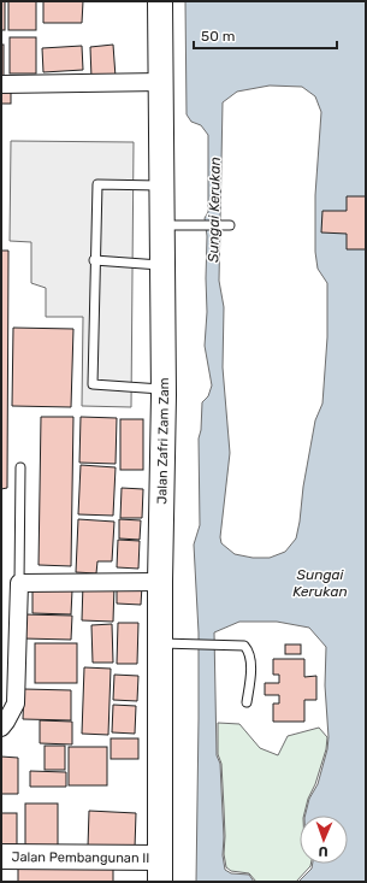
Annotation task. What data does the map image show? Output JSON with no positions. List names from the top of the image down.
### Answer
{
  "streets": {
    "main road": ["Jalan Zafri Zam Zam", "Jalan Pembangunan II"]
  },
  "crossings": [
    ["Jalan Zafri Zam Zam", "Jalan Pembangunan II"]
  ],
  "water": ["Sungai Kerukan"],
  "scale_bar": "50 m",
  "north": "bottom"
}
